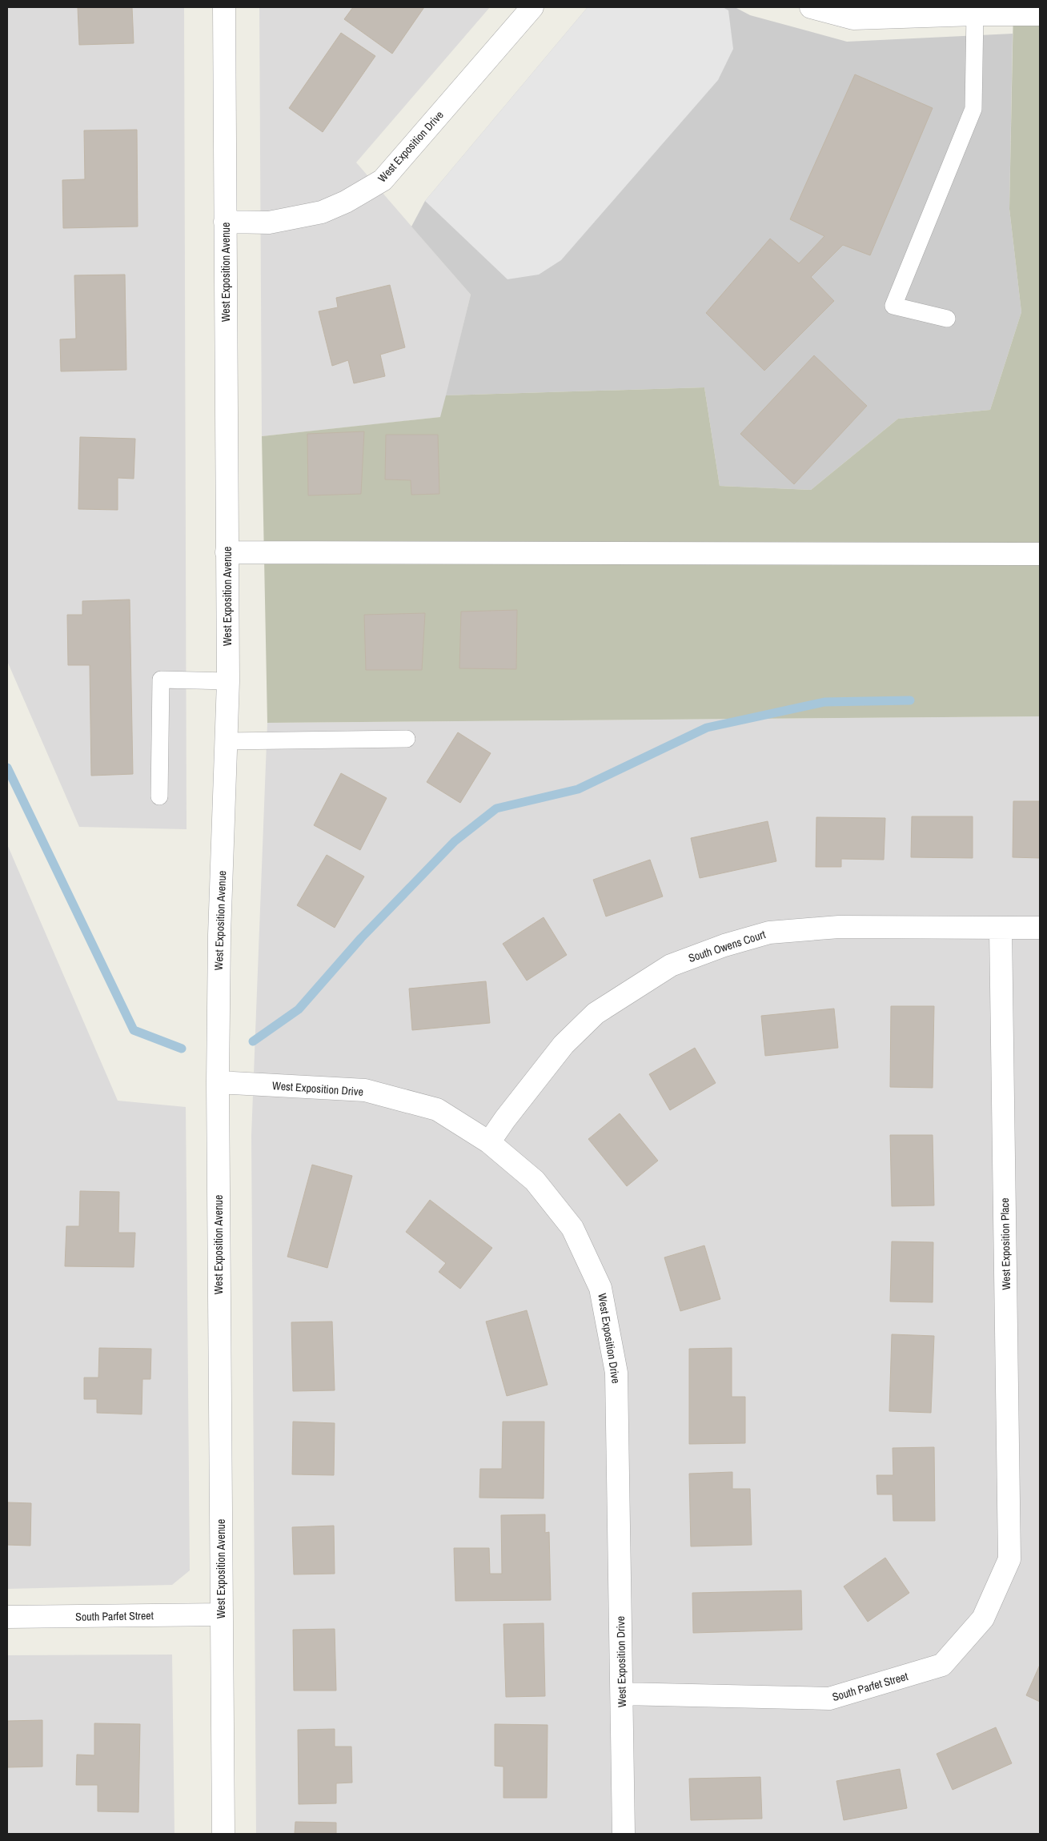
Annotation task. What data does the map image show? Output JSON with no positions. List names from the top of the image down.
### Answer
{
  "streets": {
    "street": [
      "West Exposition Drive",
      "West Exposition Avenue",
      "South Owens Court",
      "West Exposition Place",
      "South Parfet Street"
    ]
  },
  "crossings": [
    ["West Exposition Drive", "West Exposition Avenue"],
    ["West Exposition Drive", "South Owens Court"],
    ["West Exposition Drive", "South Parfet Street"],
    ["West Exposition Avenue", "South Parfet Street"],
    ["South Owens Court", "West Exposition Place"],
    ["West Exposition Place", "South Parfet Street"]
  ]
}
